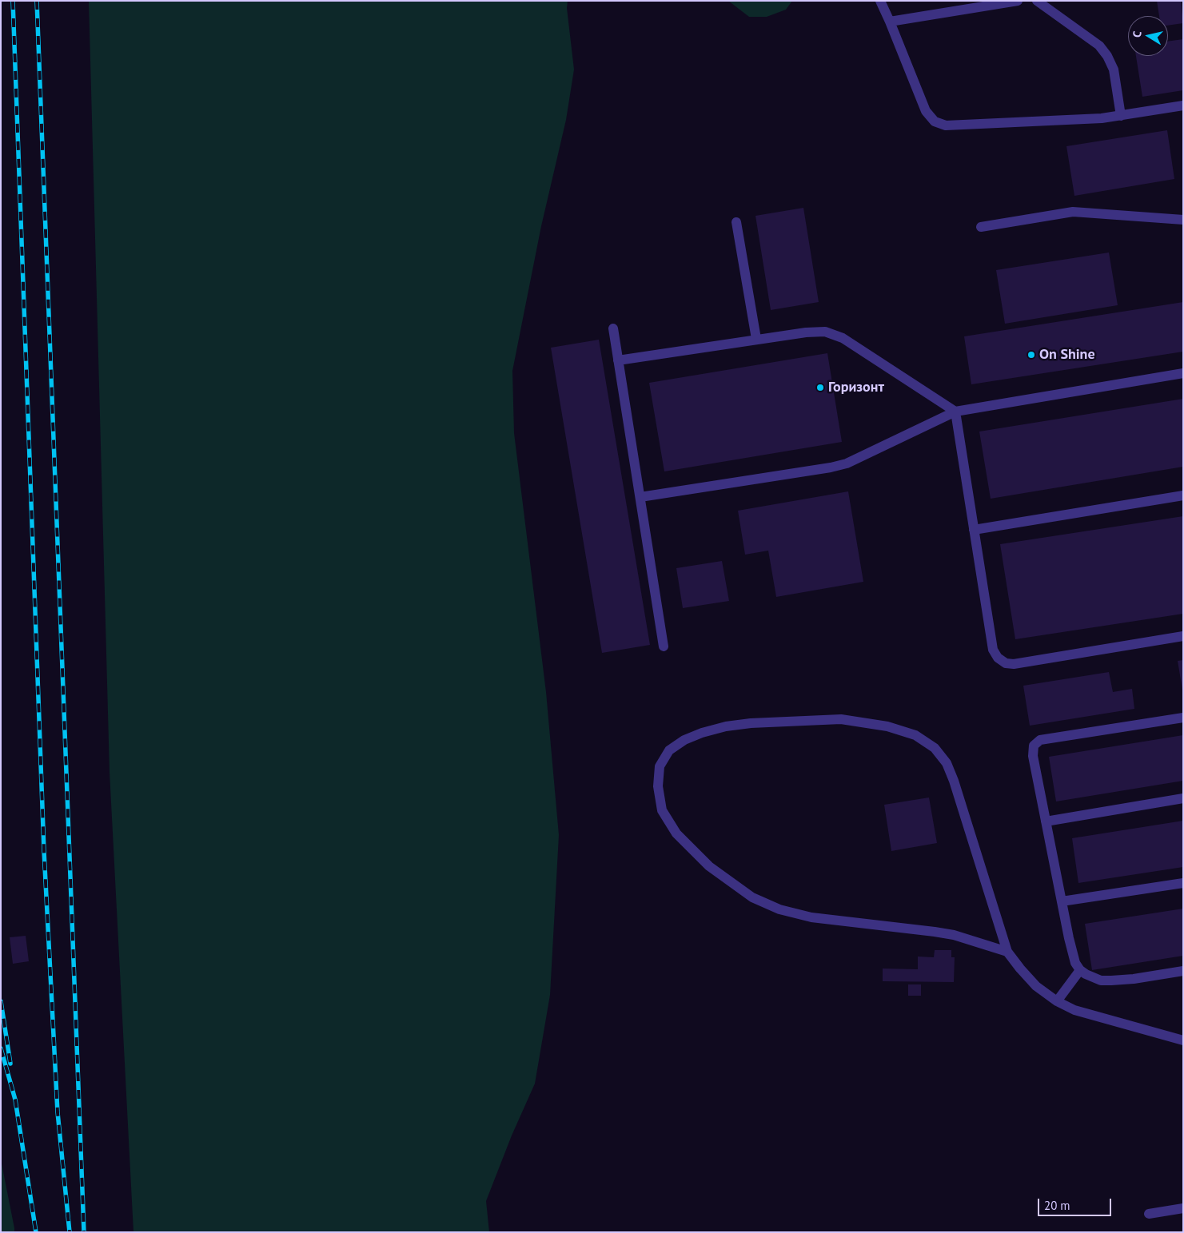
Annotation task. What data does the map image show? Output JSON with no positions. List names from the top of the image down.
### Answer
{
  "places": ["On Shine", "Горизонт"],
  "scale_bar": "20 m",
  "north": "left"
}
